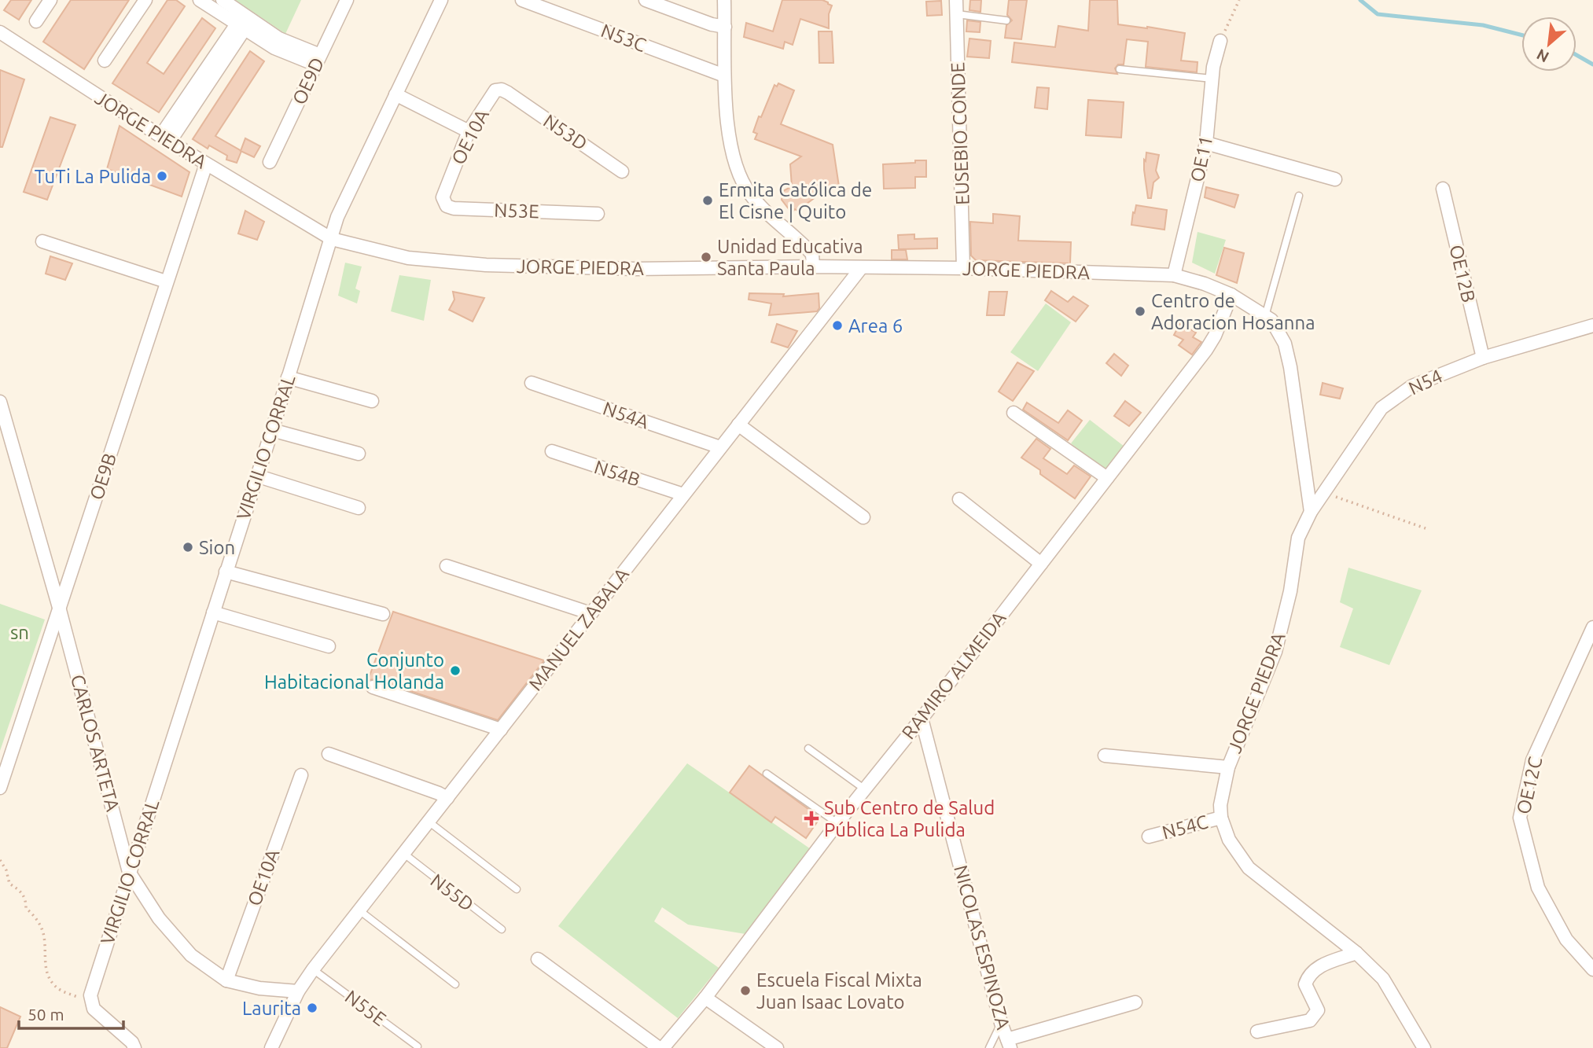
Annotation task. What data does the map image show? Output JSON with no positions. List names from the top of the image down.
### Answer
{
  "streets": {
    "street": [
      "N53C",
      "OE9D",
      "JORGE PIEDRA",
      "N53D",
      "EUSEBIO CONDE",
      "OE10A",
      "OE11",
      "N53E",
      "OE12B",
      "N54",
      "N54A",
      "VIRGILIO CORRAL",
      "N54B",
      "OE9B",
      "MANUEL ZABALA",
      "RAMIRO ALMEIDA",
      "CARLOS ARTETA",
      "OE12C",
      "N54C",
      "NICOLAS ESPINOZA"
    ],
    "lane": ["N55D", "N55E"]
  },
  "crossings": [
    ["JORGE PIEDRA", "EUSEBIO CONDE"],
    ["JORGE PIEDRA", "OE11"],
    ["JORGE PIEDRA", "N54"],
    ["JORGE PIEDRA", "VIRGILIO CORRAL"],
    ["JORGE PIEDRA", "OE9B"],
    ["JORGE PIEDRA", "MANUEL ZABALA"],
    ["JORGE PIEDRA", "RAMIRO ALMEIDA"],
    ["JORGE PIEDRA", "N54C"],
    ["N53D", "OE10A"],
    ["OE10A", "N53E"],
    ["OE10A", "CARLOS ARTETA"],
    ["OE12B", "N54"],
    ["N54A", "MANUEL ZABALA"],
    ["VIRGILIO CORRAL", "CARLOS ARTETA"],
    ["N54B", "MANUEL ZABALA"],
    ["OE9B", "CARLOS ARTETA"],
    ["MANUEL ZABALA", "CARLOS ARTETA"],
    ["MANUEL ZABALA", "N55D"],
    ["MANUEL ZABALA", "N55E"],
    ["RAMIRO ALMEIDA", "NICOLAS ESPINOZA"]
  ],
  "parks": ["sn"],
  "places": {
    "other": [
      "TuTi La Pulida",
      "Ermita Católica de El Cisne | Quito",
      "Unidad Educativa Santa Paula",
      "Centro de Adoracion Hosanna",
      "Area 6",
      "Sion",
      "Conjunto Habitacional Holanda",
      "Escuela Fiscal Mixta Juan Isaac Lovato",
      "Laurita"
    ],
    "health": ["Sub Centro de Salud Pública La Pulida"]
  },
  "scale_bar": "50 m",
  "north": "bottom left"
}
